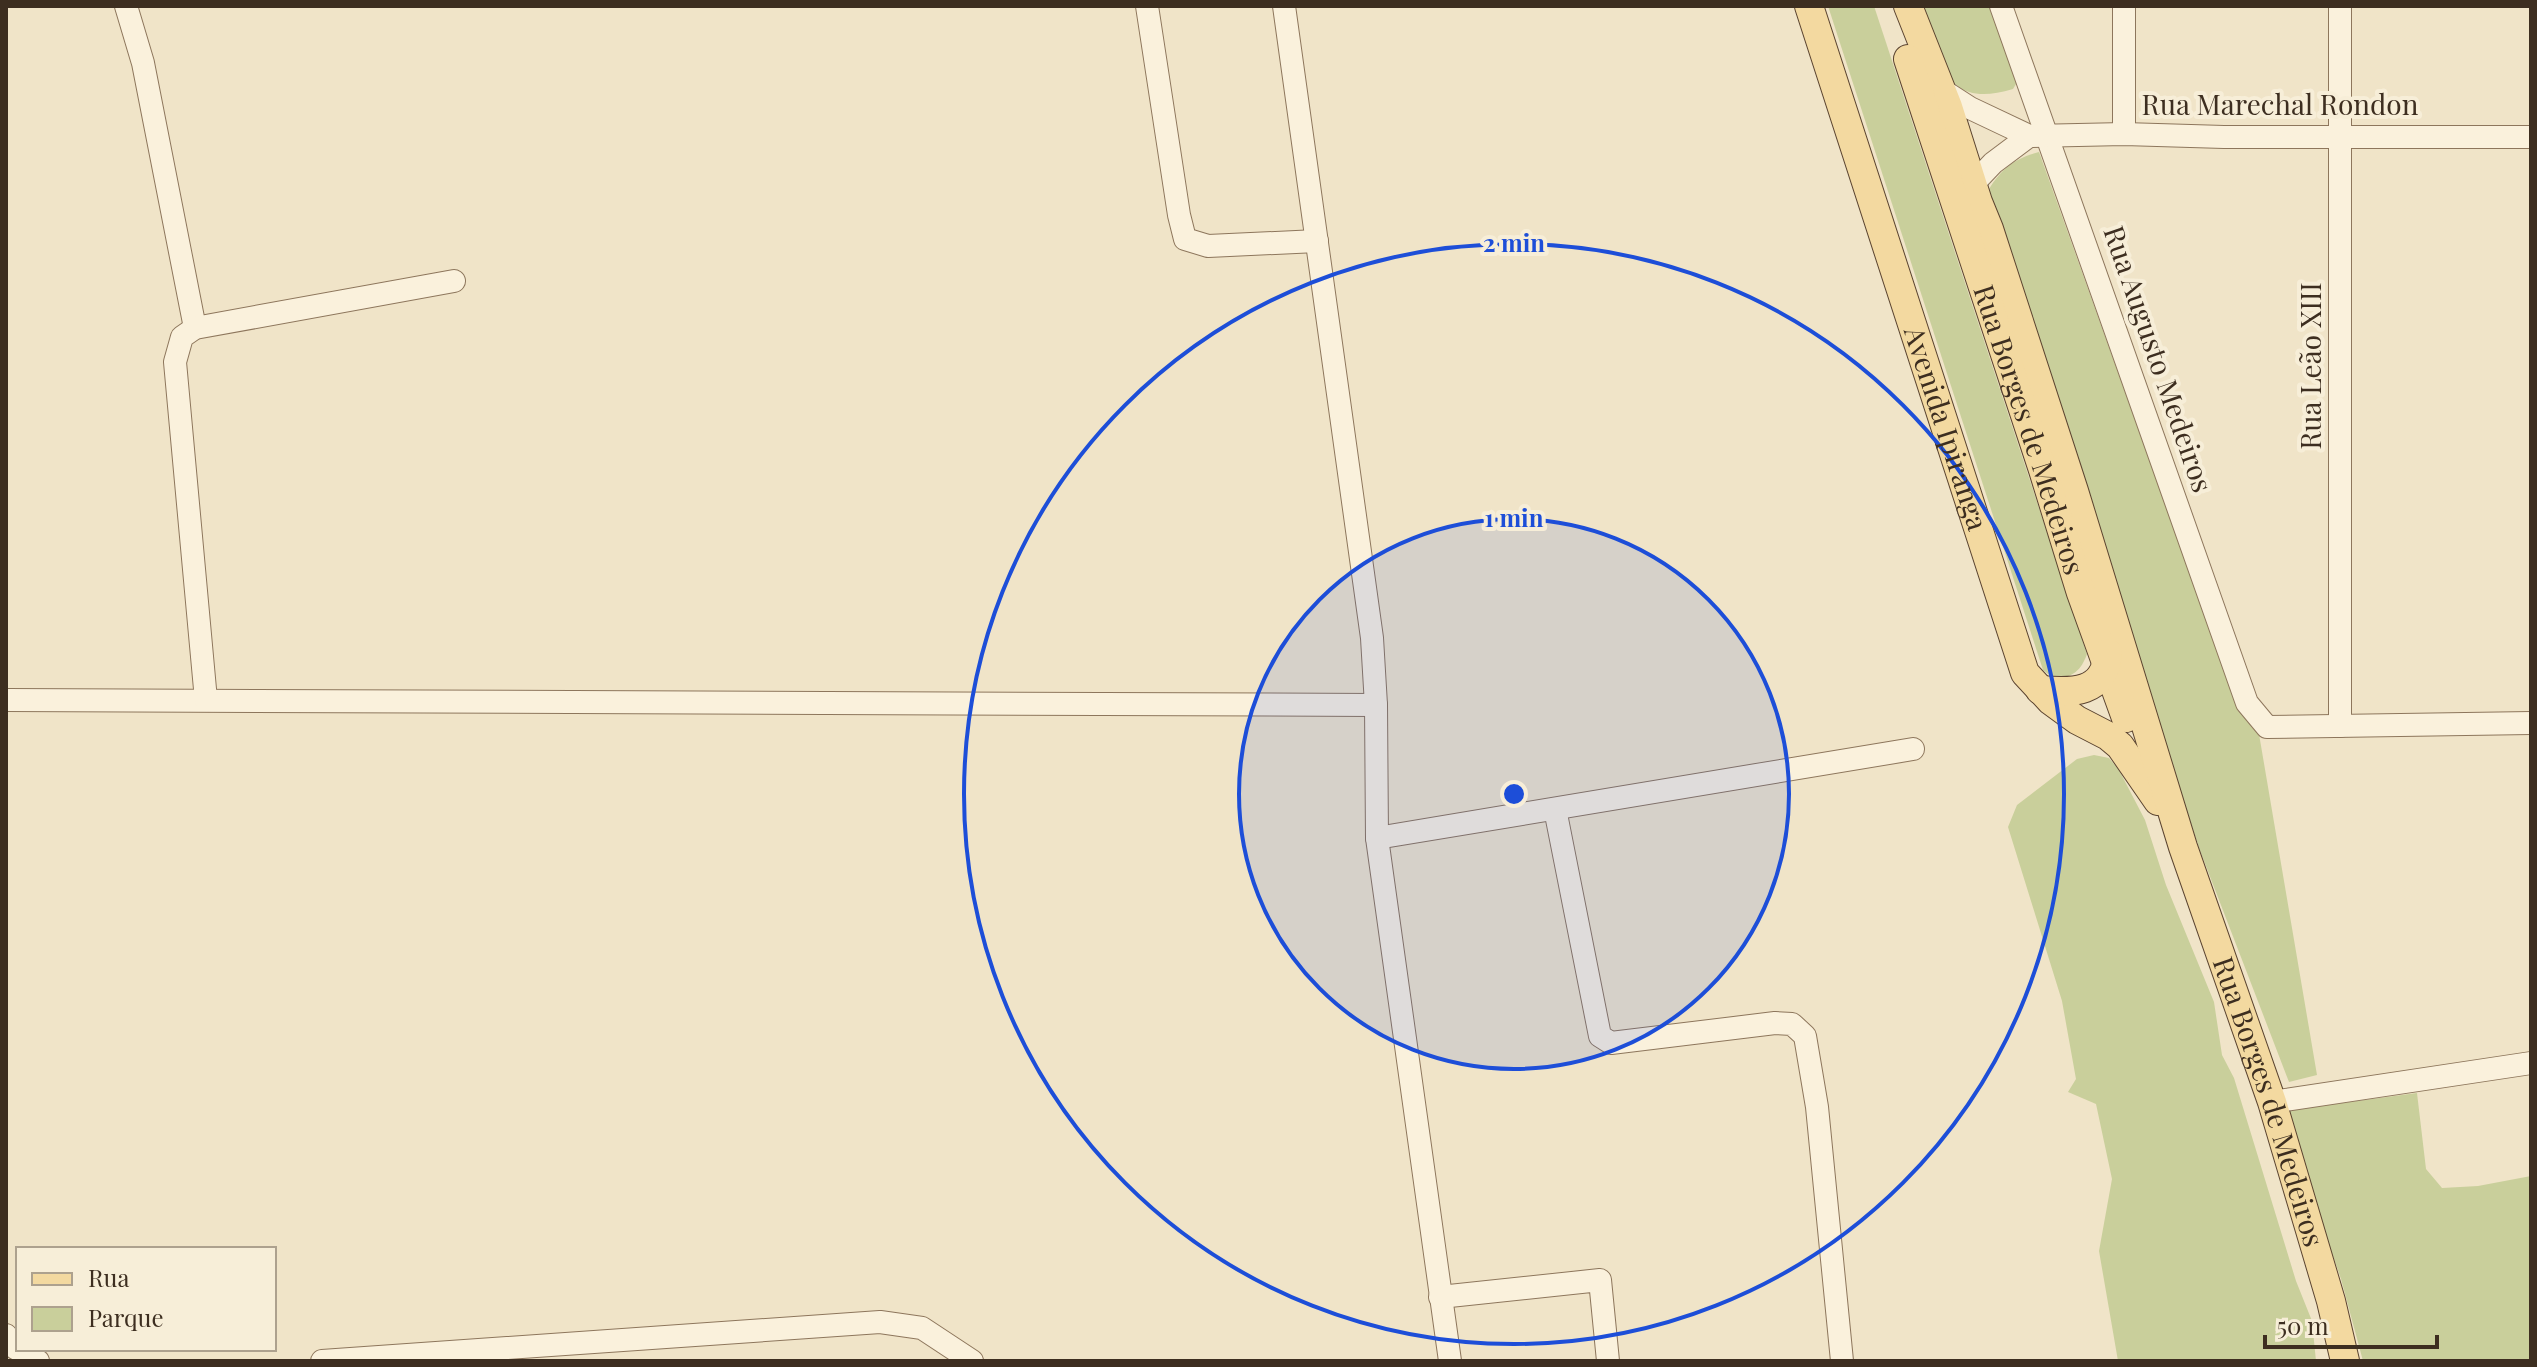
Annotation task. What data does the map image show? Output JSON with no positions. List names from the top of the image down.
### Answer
{
  "streets": {
    "main road": ["Avenida Ipiranga", "Rua Borges de Medeiros"],
    "street": ["Rua Marechal Rondon", "Rua Augusto Medeiros", "Rua Leão XIII"]
  },
  "crossings": [
    ["Rua Marechal Rondon", "Rua Augusto Medeiros"],
    ["Rua Marechal Rondon", "Rua Leão XIII"],
    ["Rua Marechal Rondon", "Rua Borges de Medeiros"],
    ["Rua Augusto Medeiros", "Rua Leão XIII"],
    ["Avenida Ipiranga", "Rua Borges de Medeiros"]
  ],
  "legend": ["Rua", "Parque"],
  "scale_bar": "50 m",
  "rings": ["2 min", "1 min"]
}
